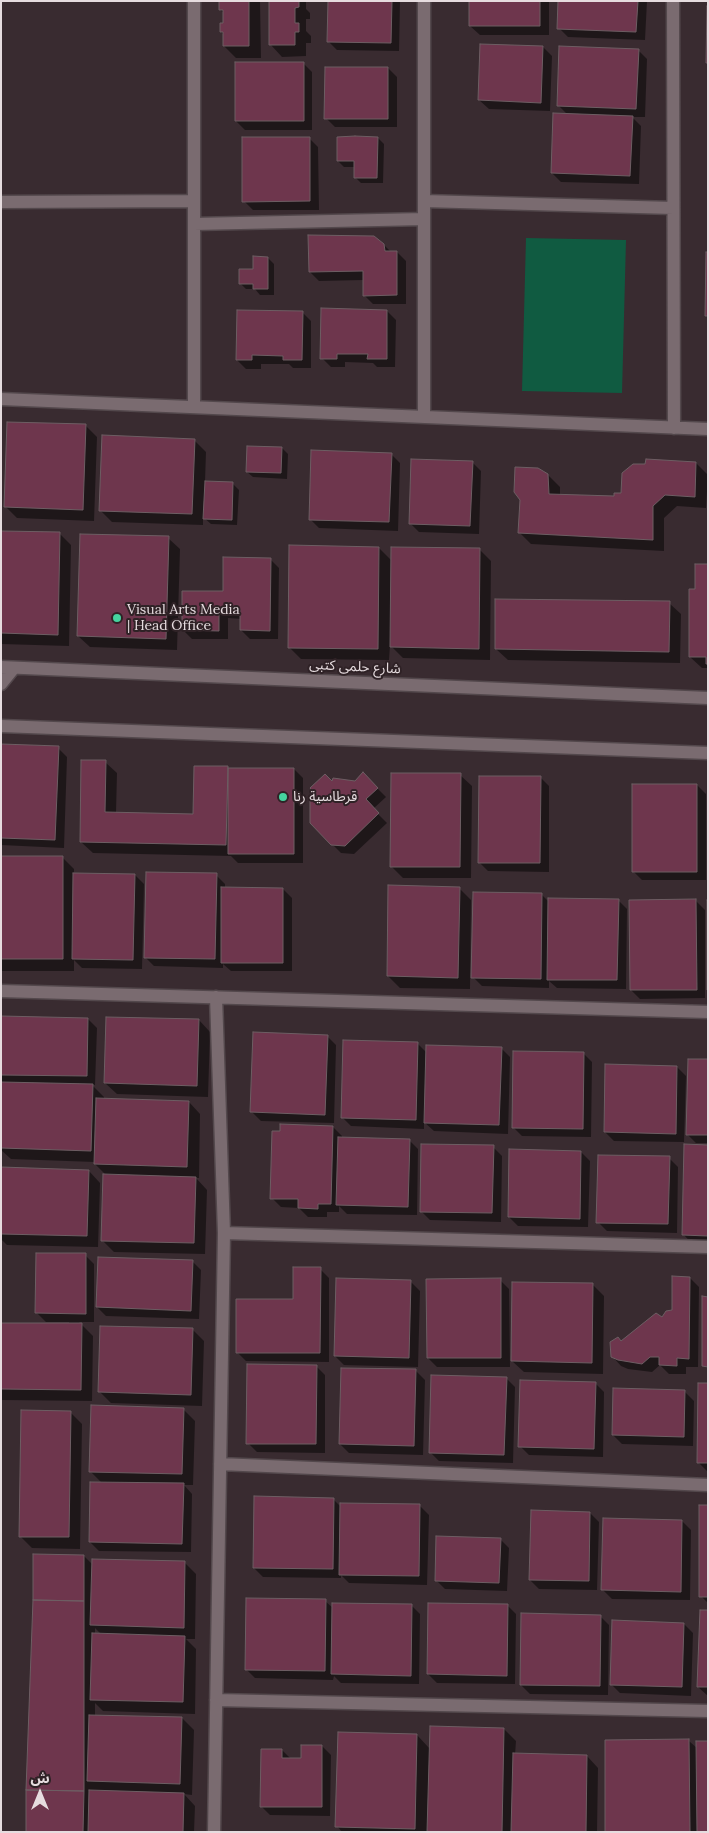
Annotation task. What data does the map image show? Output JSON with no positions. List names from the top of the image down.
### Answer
{
  "streets": {
    "street": ["شارع حلمى كتبى"]
  },
  "places": ["Visual Arts Media | Head Office", "قرطاسية رنا"],
  "north": "top"
}
